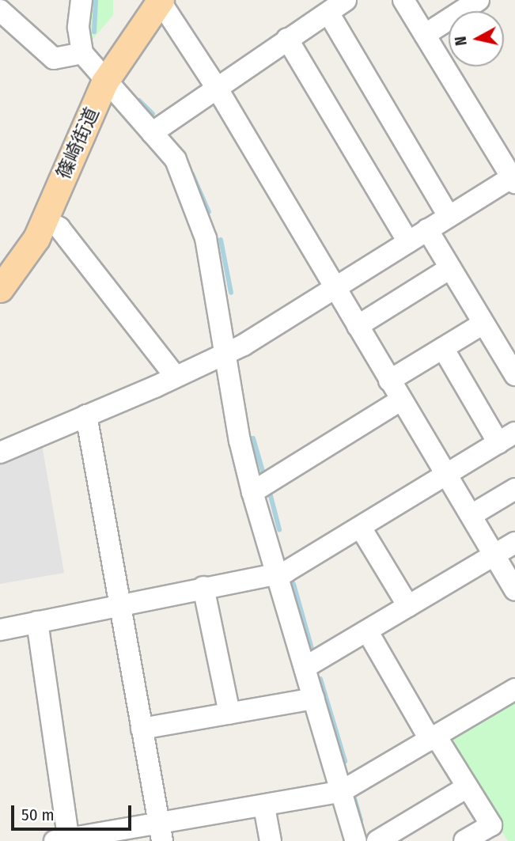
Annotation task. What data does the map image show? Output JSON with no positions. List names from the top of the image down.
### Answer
{
  "streets": {
    "main road": ["篠崎街道"]
  },
  "scale_bar": "50 m",
  "north": "left"
}
